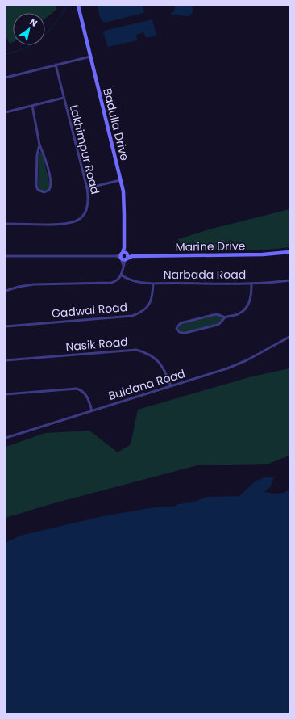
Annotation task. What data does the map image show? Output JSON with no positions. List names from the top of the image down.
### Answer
{
  "streets": {
    "street": [
      "Badulla Drive",
      "Lakhimpur Road",
      "Marine Drive",
      "Narbada Road",
      "Gadwal Road",
      "Nasik Road",
      "Buldana Road"
    ]
  },
  "crossings": [
    ["Badulla Drive", "Marine Drive"],
    ["Narbada Road", "Gadwal Road"],
    ["Nasik Road", "Buldana Road"]
  ],
  "north": "top right"
}
